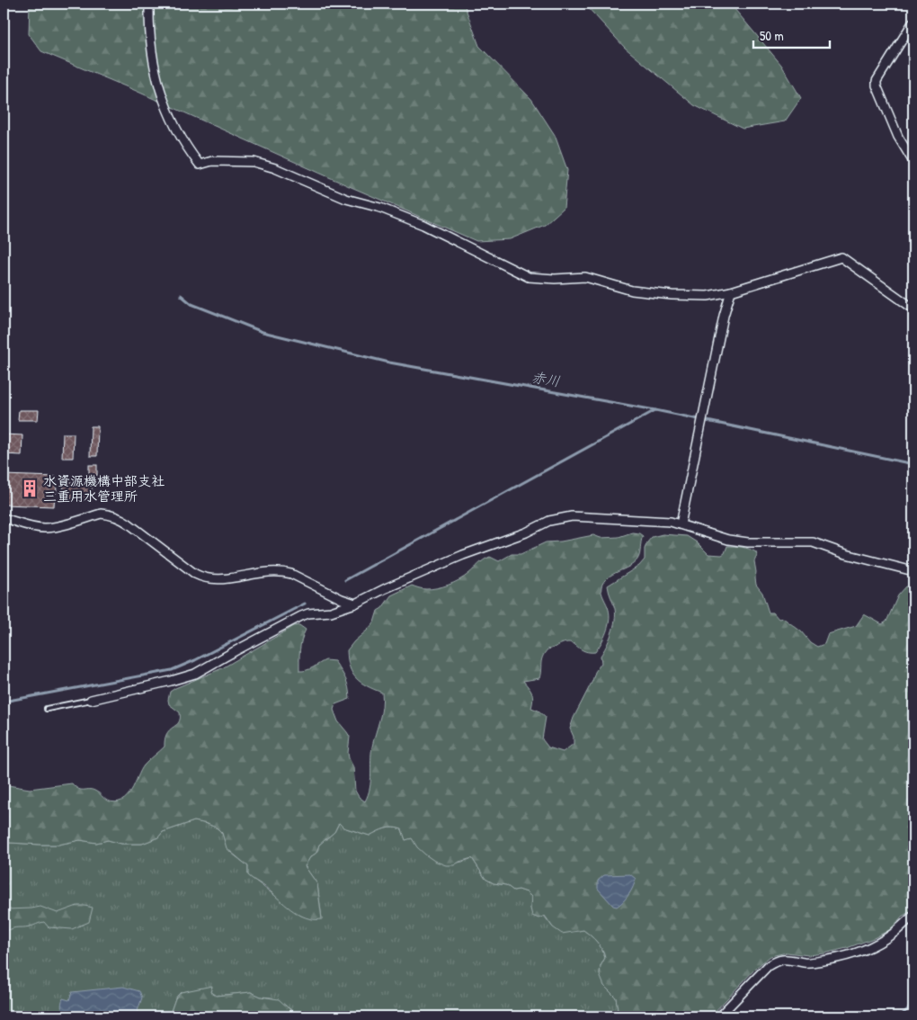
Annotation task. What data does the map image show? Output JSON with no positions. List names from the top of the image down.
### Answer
{
  "water": ["赤川"],
  "places": {
    "building": ["水資源機構中部支社 三重用水管理所"]
  },
  "scale_bar": "50 m"
}
